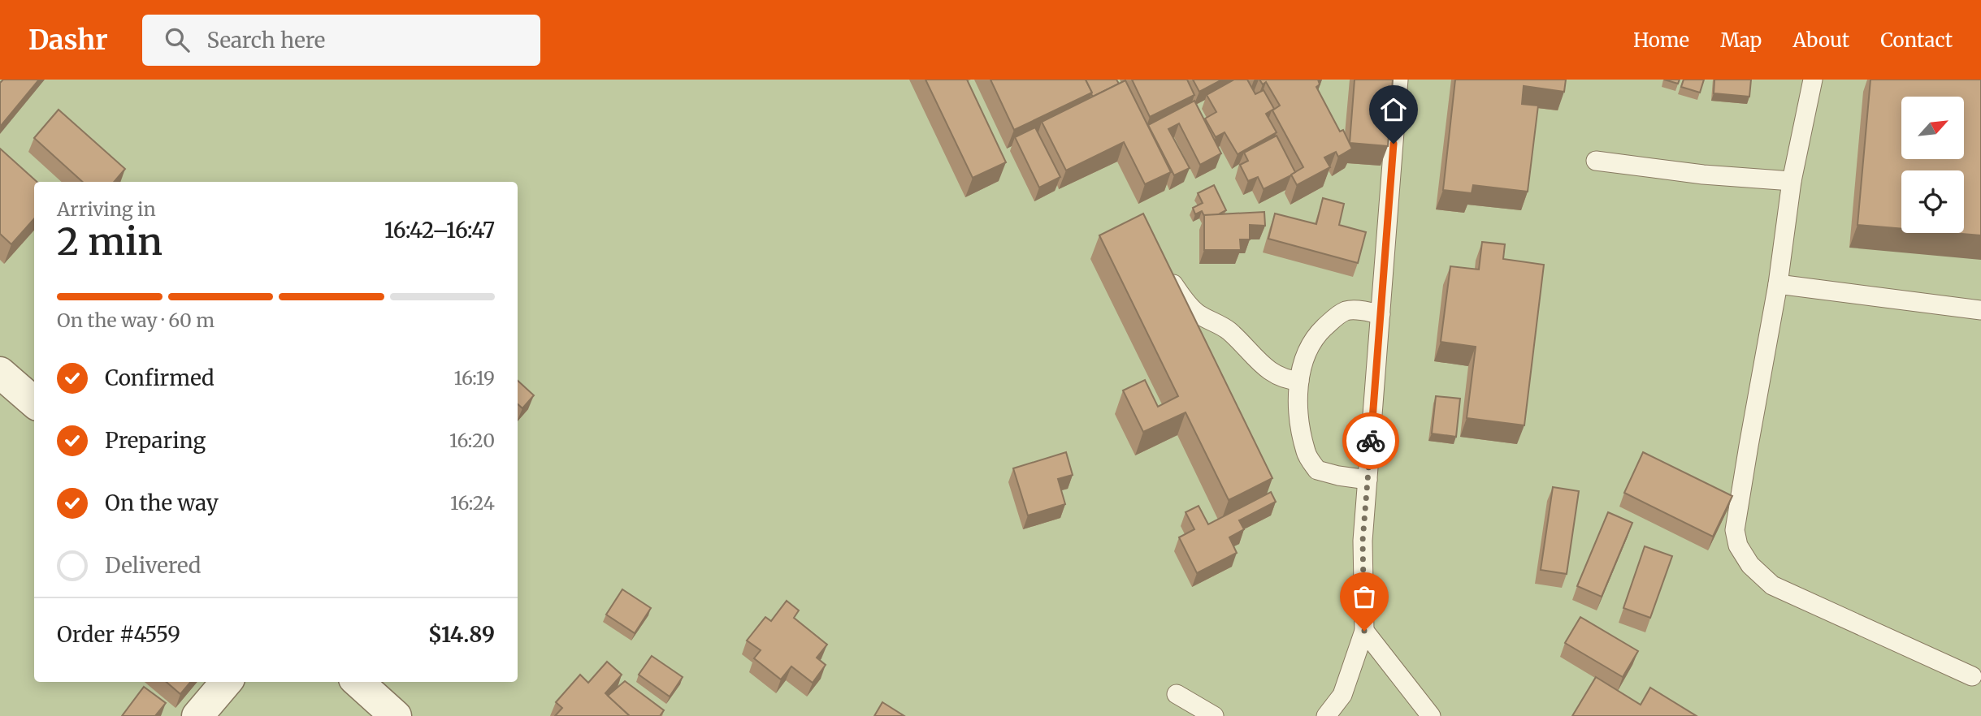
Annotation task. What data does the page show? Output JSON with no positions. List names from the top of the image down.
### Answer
{
  "north": "top right",
  "page": {
    "header": "Dashr",
    "search": "Search here",
    "nav": [
      "Home",
      "Map",
      "About",
      "Contact"
    ],
    "heading": ["2 min", "Arriving in", "16:42–16:47"],
    "panel": ["Order #4559", "$14.89"],
    "bar": "On the way · 60 m",
    "list": [
      ["Confirmed", "16:19"],
      ["Preparing", "16:20"],
      ["On the way", "16:24"],
      "Delivered"
    ]
  }
}
